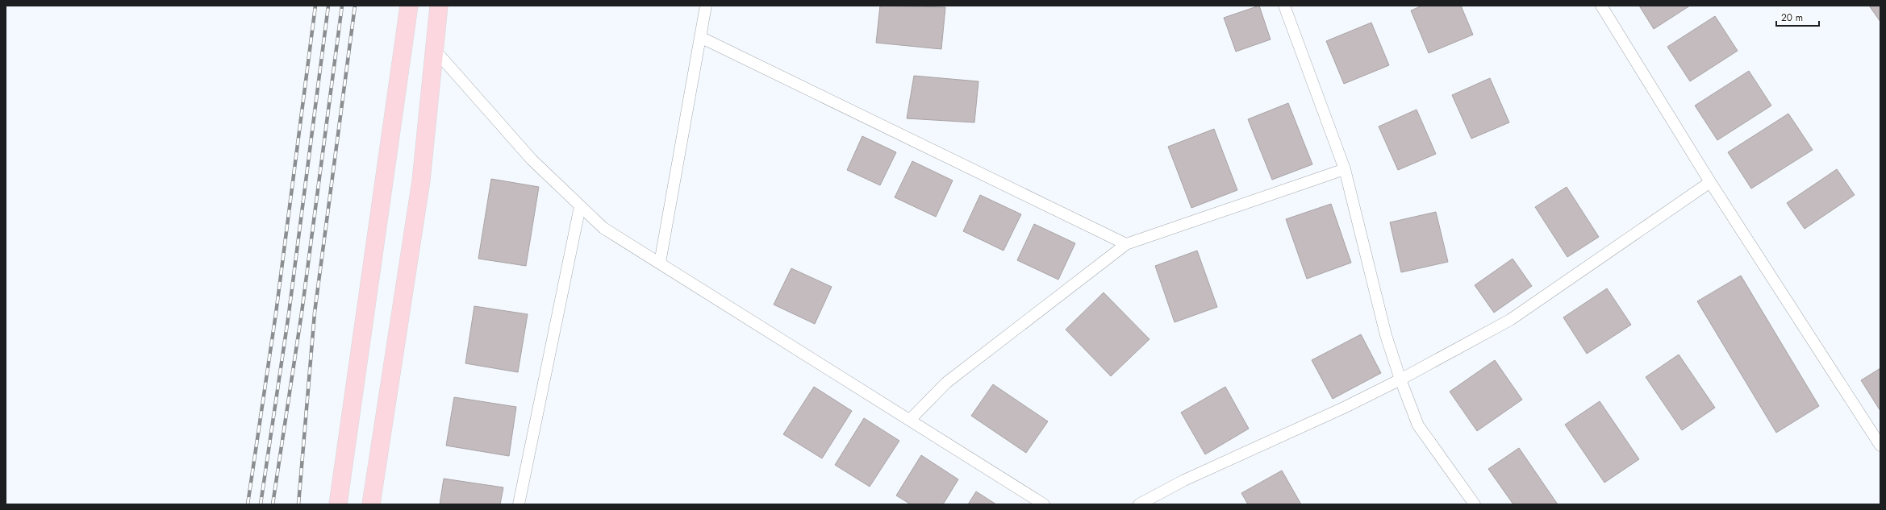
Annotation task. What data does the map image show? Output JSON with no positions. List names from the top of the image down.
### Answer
{
  "scale_bar": "20 m"
}
